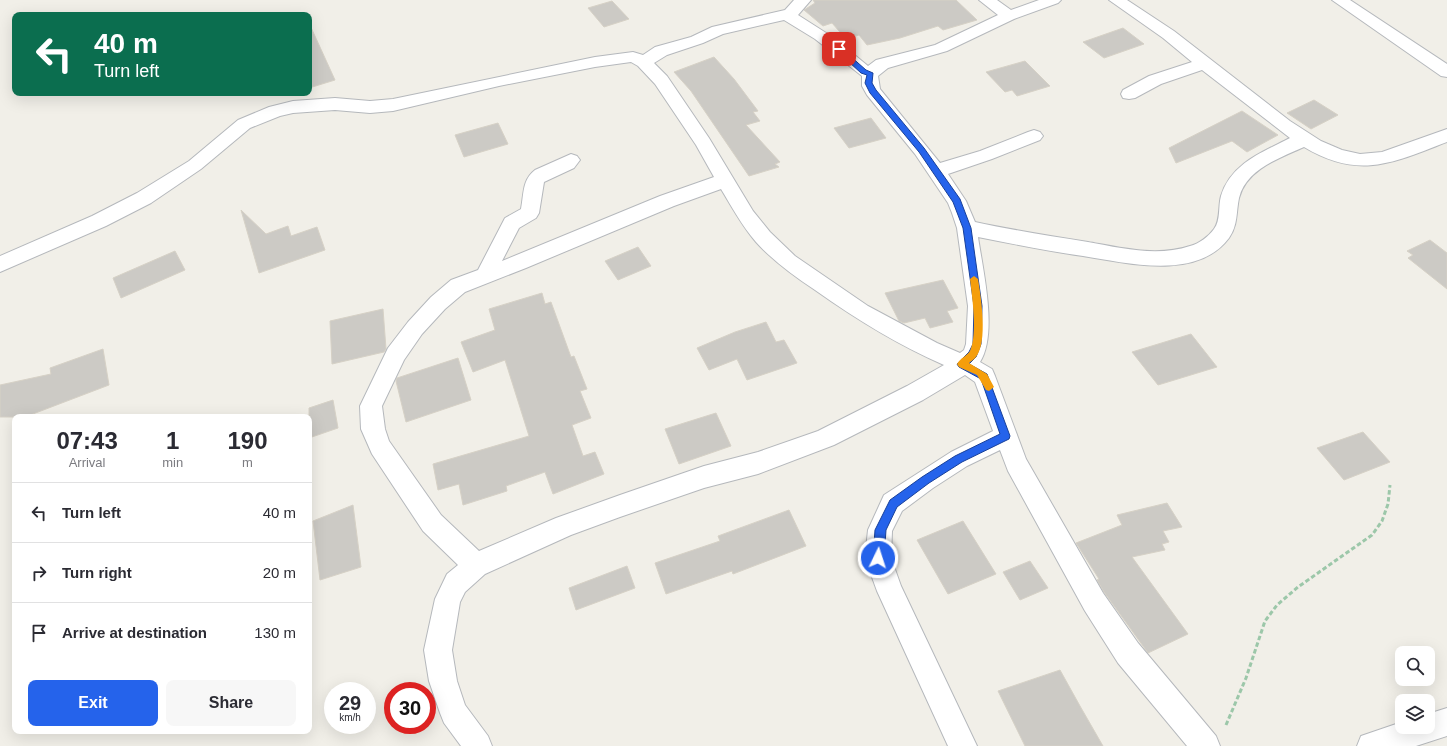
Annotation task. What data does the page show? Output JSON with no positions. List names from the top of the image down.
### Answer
{
  "page": {
    "turn": ["40 m", "Turn left"],
    "eta": [
      "07:43",
      "Arrival",
      "1",
      "min",
      "190",
      "m"
    ],
    "list": [
      {
        "name": "Turn left",
        "value": "40 m"
      },
      {
        "name": "Turn right",
        "value": "20 m"
      },
      {
        "name": "Arrive at destination",
        "value": "130 m"
      }
    ],
    "buttons": ["Exit", "Share"],
    "speed": "29 km/h",
    "limit": "30"
  }
}
